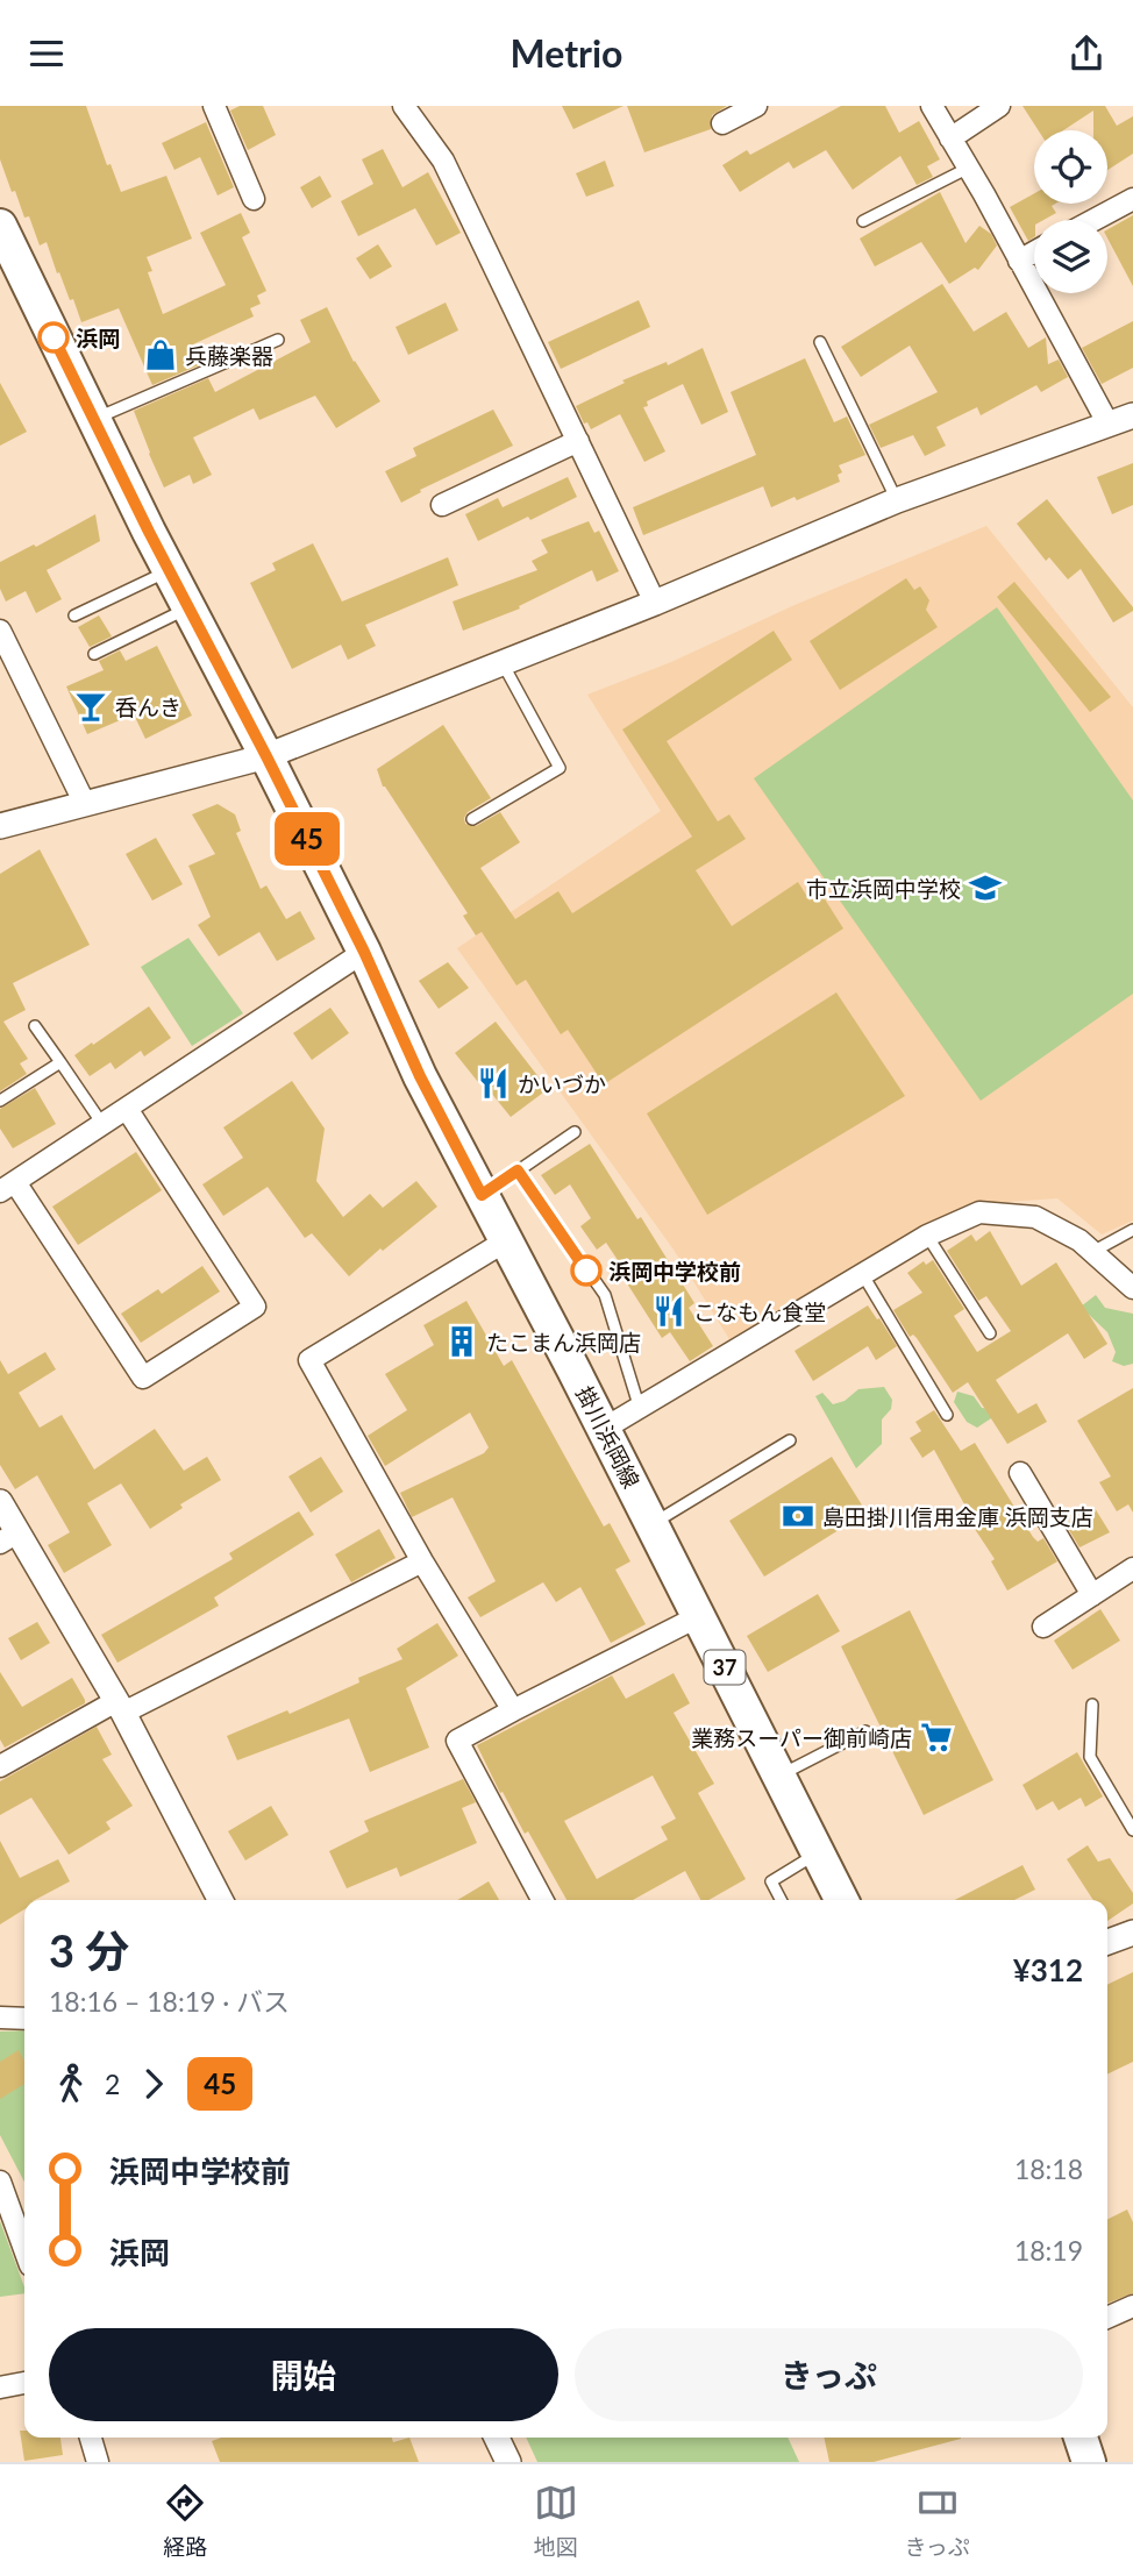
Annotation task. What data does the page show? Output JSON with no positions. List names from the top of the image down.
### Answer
{
  "streets": {
    "main road": ["掛川浜岡線", "37"]
  },
  "places": {
    "other": ["浜岡", "浜岡中学校前"],
    "shop": ["兵藤楽器"],
    "bar": ["呑んき"],
    "school or university": ["市立浜岡中学校"],
    "restaurant": ["かいづか", "こなもん食堂"],
    "building": ["たこまん浜岡店"],
    "bank": ["島田掛川信用金庫 浜岡支店"],
    "supermarket": ["業務スーパー御前崎店"]
  },
  "lines": ["bus line 45"],
  "page": {
    "header": "Metrio",
    "on_map": "45",
    "heading": ["3 分", "18:16 – 18:19 · バス", "¥312"],
    "legs": ["2", "45"],
    "list": [
      {
        "name": "浜岡中学校前",
        "value": "18:18"
      },
      {
        "name": "浜岡",
        "value": "18:19"
      }
    ],
    "buttons": ["開始", "きっぷ"],
    "tabs": ["経路", "地図", "きっぷ"]
  }
}
